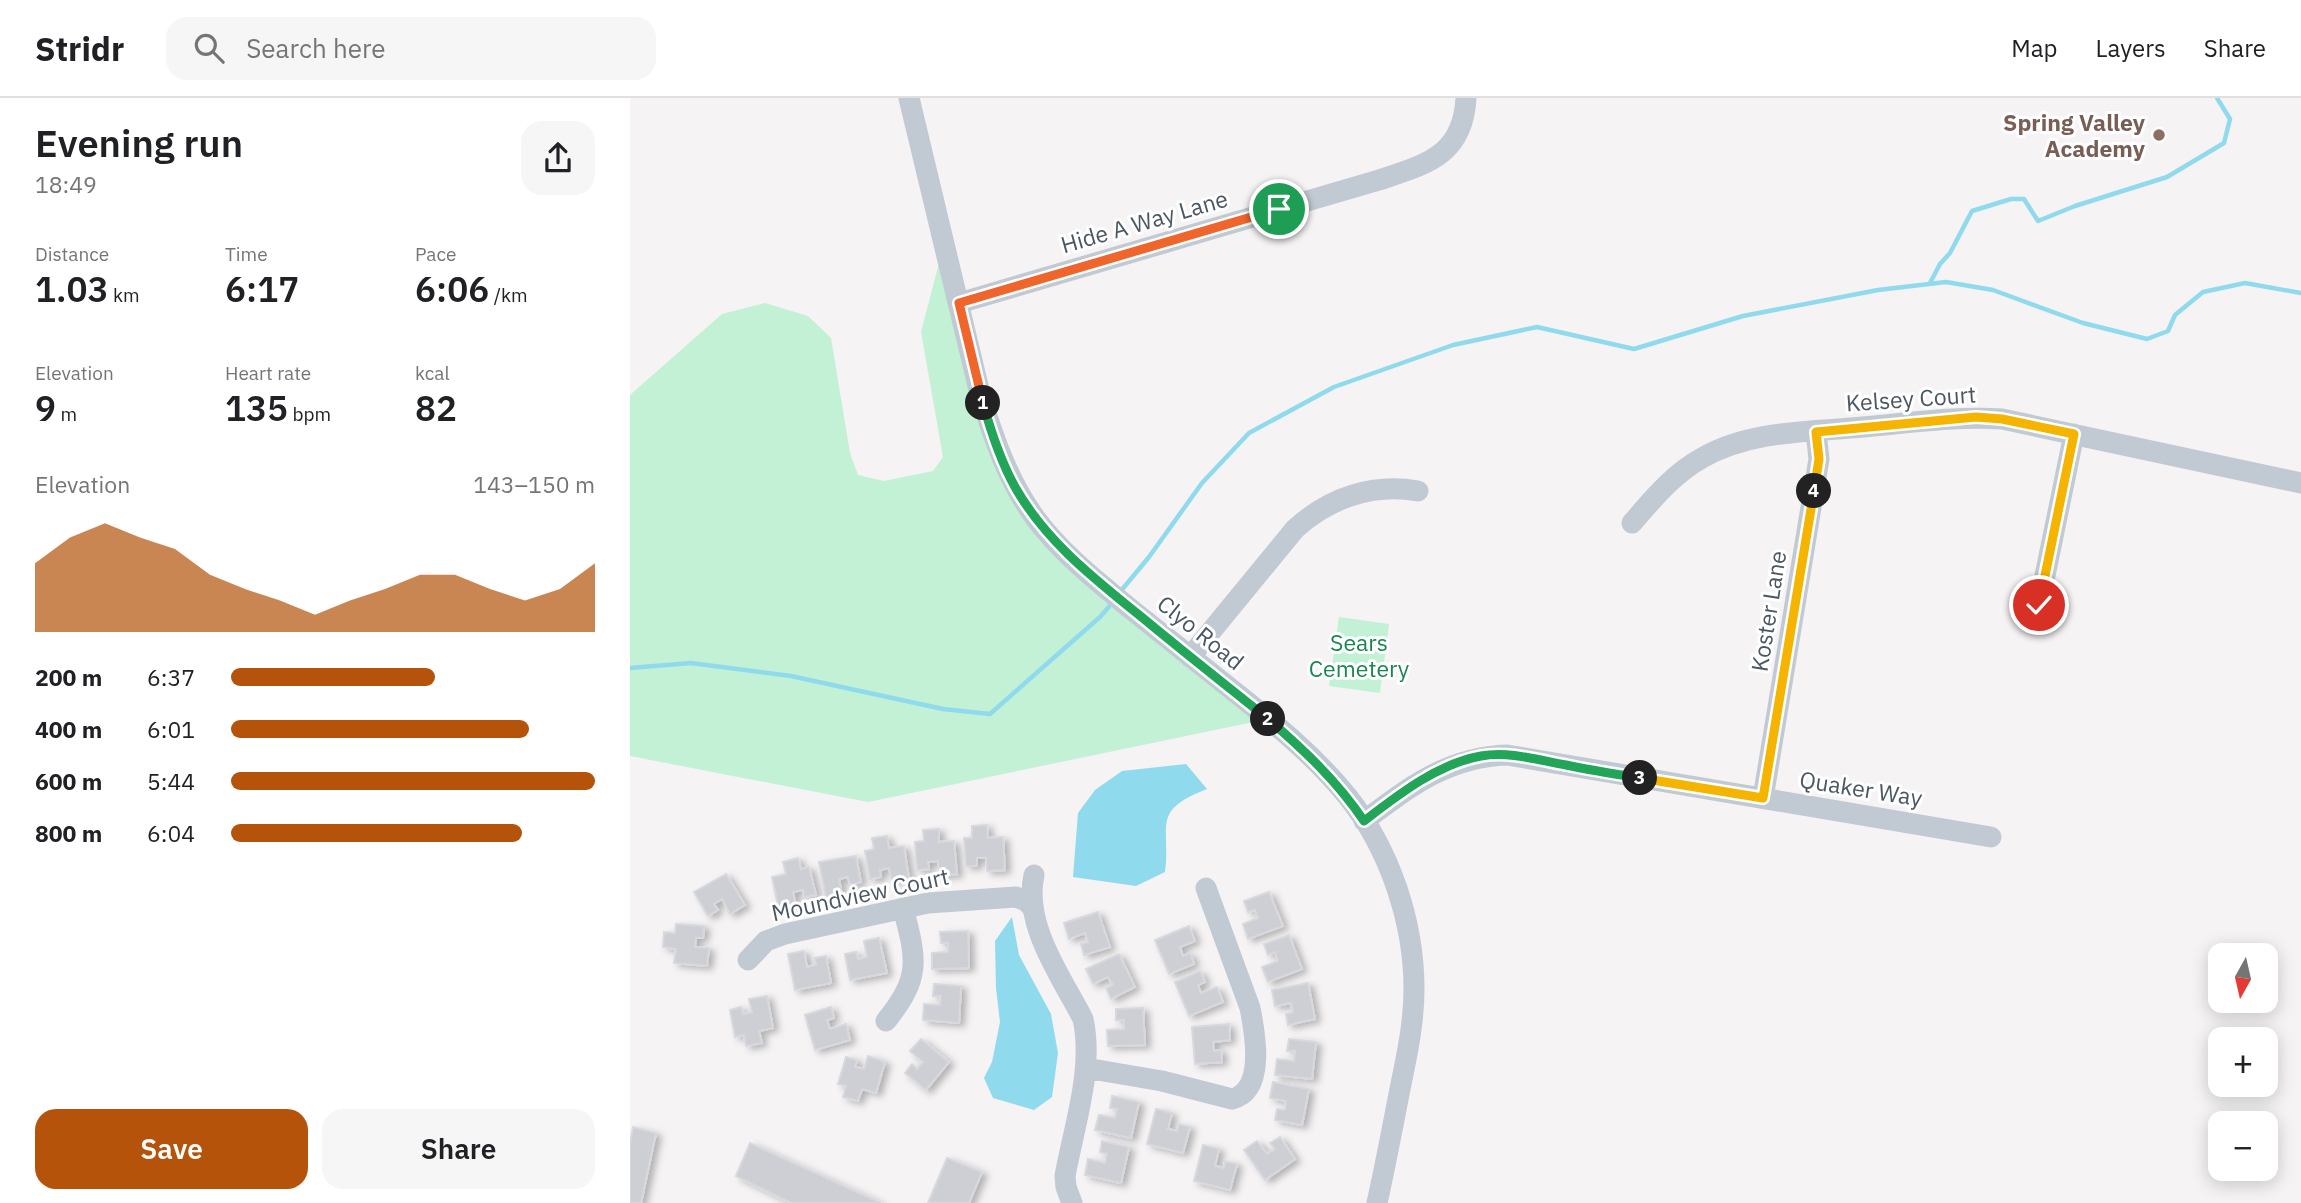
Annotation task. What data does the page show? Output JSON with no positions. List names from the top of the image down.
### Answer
{
  "streets": {
    "street": [
      "Hide A Way Lane",
      "Kelsey Court",
      "Koster Lane",
      "Clyo Road",
      "Quaker Way",
      "Moundview Court"
    ]
  },
  "crossings": [
    ["Hide A Way Lane", "Clyo Road"],
    ["Kelsey Court", "Koster Lane"],
    ["Koster Lane", "Quaker Way"],
    ["Clyo Road", "Quaker Way"]
  ],
  "parks": ["Sears Cemetery"],
  "places": ["Spring Valley Academy"],
  "north": "bottom",
  "page": {
    "header": "Stridr",
    "search": "Search here",
    "nav": ["Map", "Layers", "Share"],
    "heading": ["Evening run", "18:49"],
    "stats": [
      ["Distance", "1.03 km"],
      ["Time", "6:17"],
      ["Pace", "6:06 /km"],
      ["Elevation", "9 m"],
      ["Heart rate", "135 bpm"],
      ["kcal", "82"]
    ],
    "pins": [
      "1",
      "4",
      "2",
      "3"
    ],
    "chart": ["Elevation", "143–150 m"],
    "list": [
      {
        "name": "200 m",
        "note": "6:37"
      },
      {
        "name": "400 m",
        "note": "6:01"
      },
      {
        "name": "600 m",
        "note": "5:44"
      },
      {
        "name": "800 m",
        "note": "6:04"
      }
    ],
    "map_buttons": ["+", "−"],
    "buttons": ["Save", "Share"]
  }
}
